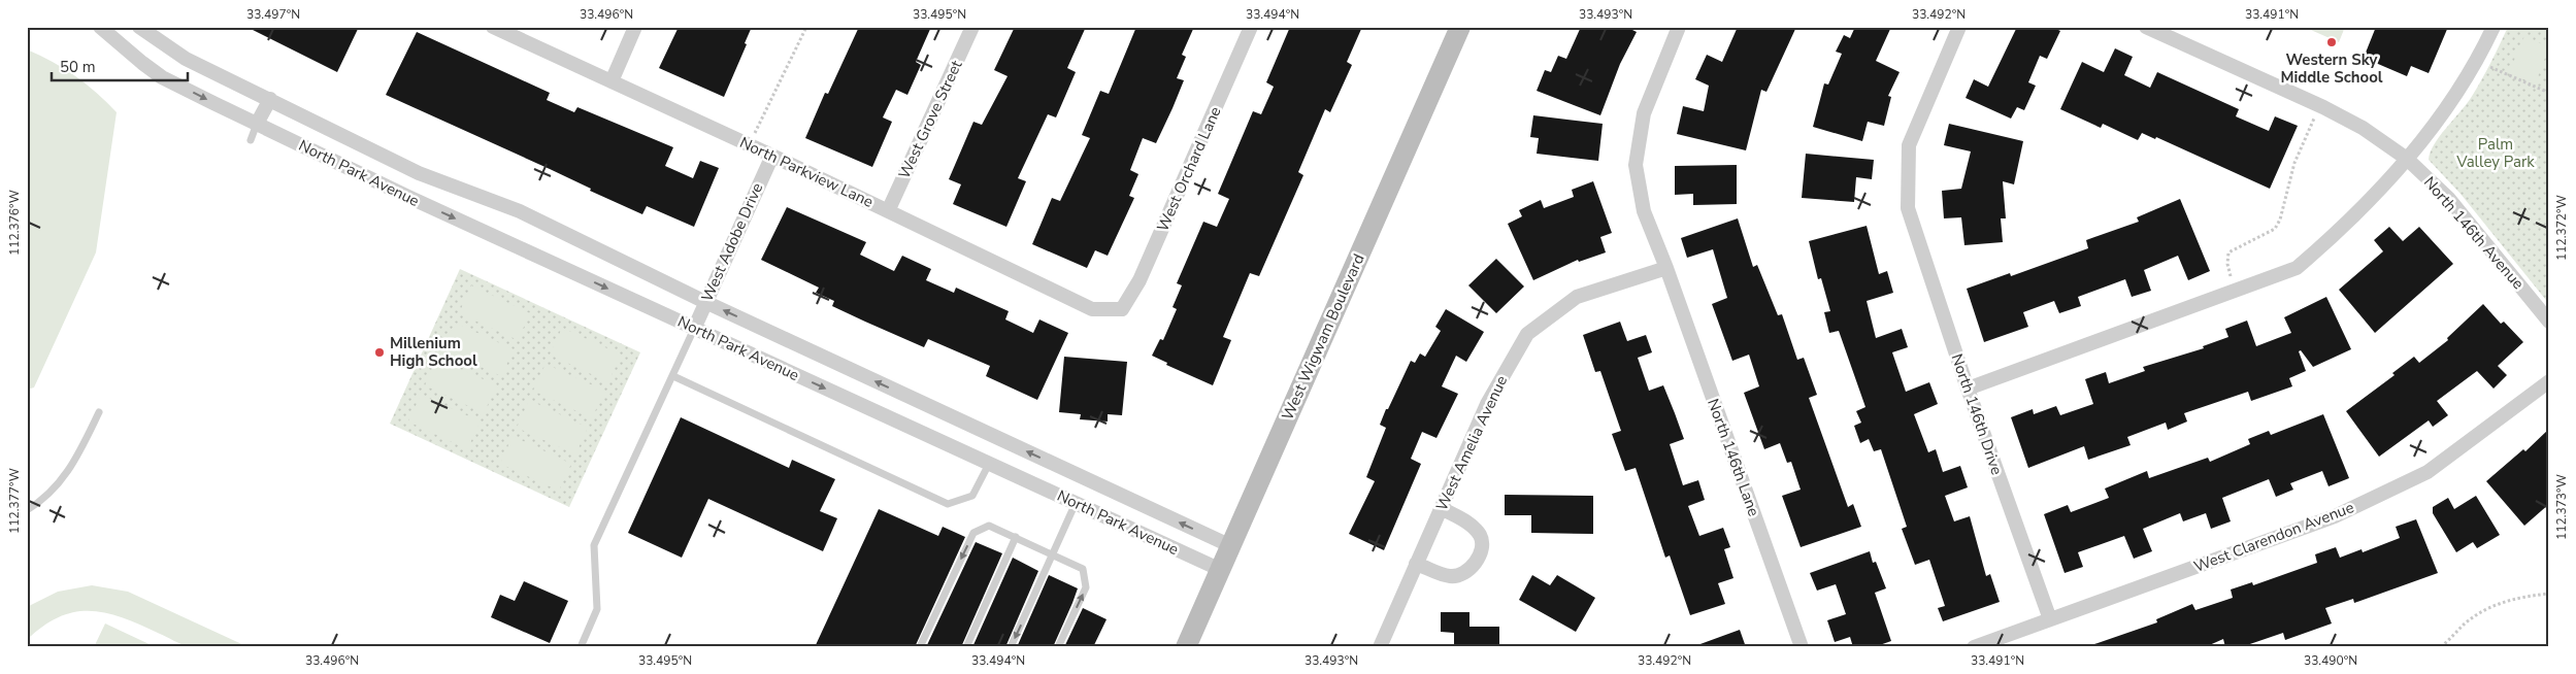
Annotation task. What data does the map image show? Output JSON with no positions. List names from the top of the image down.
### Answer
{
  "streets": {
    "street": [
      "West Grove Street",
      "West Orchard Lane",
      "North Parkview Lane",
      "North Park Avenue",
      "North 146th Avenue",
      "West Adobe Drive",
      "West Wigwam Boulevard",
      "North 146th Drive",
      "West Amelia Avenue",
      "North 146th Lane",
      "West Clarendon Avenue"
    ]
  },
  "crossings": [
    ["West Grove Street", "North Parkview Lane"],
    ["West Orchard Lane", "North Parkview Lane"],
    ["North Parkview Lane", "West Adobe Drive"],
    ["North Park Avenue", "West Adobe Drive"],
    ["North Park Avenue", "West Wigwam Boulevard"],
    ["North 146th Drive", "West Clarendon Avenue"],
    ["West Amelia Avenue", "North 146th Lane"]
  ],
  "parks": ["Palm Valley Park"],
  "places": ["Western Sky Middle School", "Millenium High School"],
  "scale_bar": "50 m",
  "coordinates": [
    "33.497°N",
    "33.496°N",
    "33.495°N",
    "33.494°N",
    "33.493°N",
    "33.492°N",
    "33.491°N",
    "112.376°W",
    "112.372°W",
    "112.377°W",
    "112.373°W",
    "33.490°N"
  ]
}
